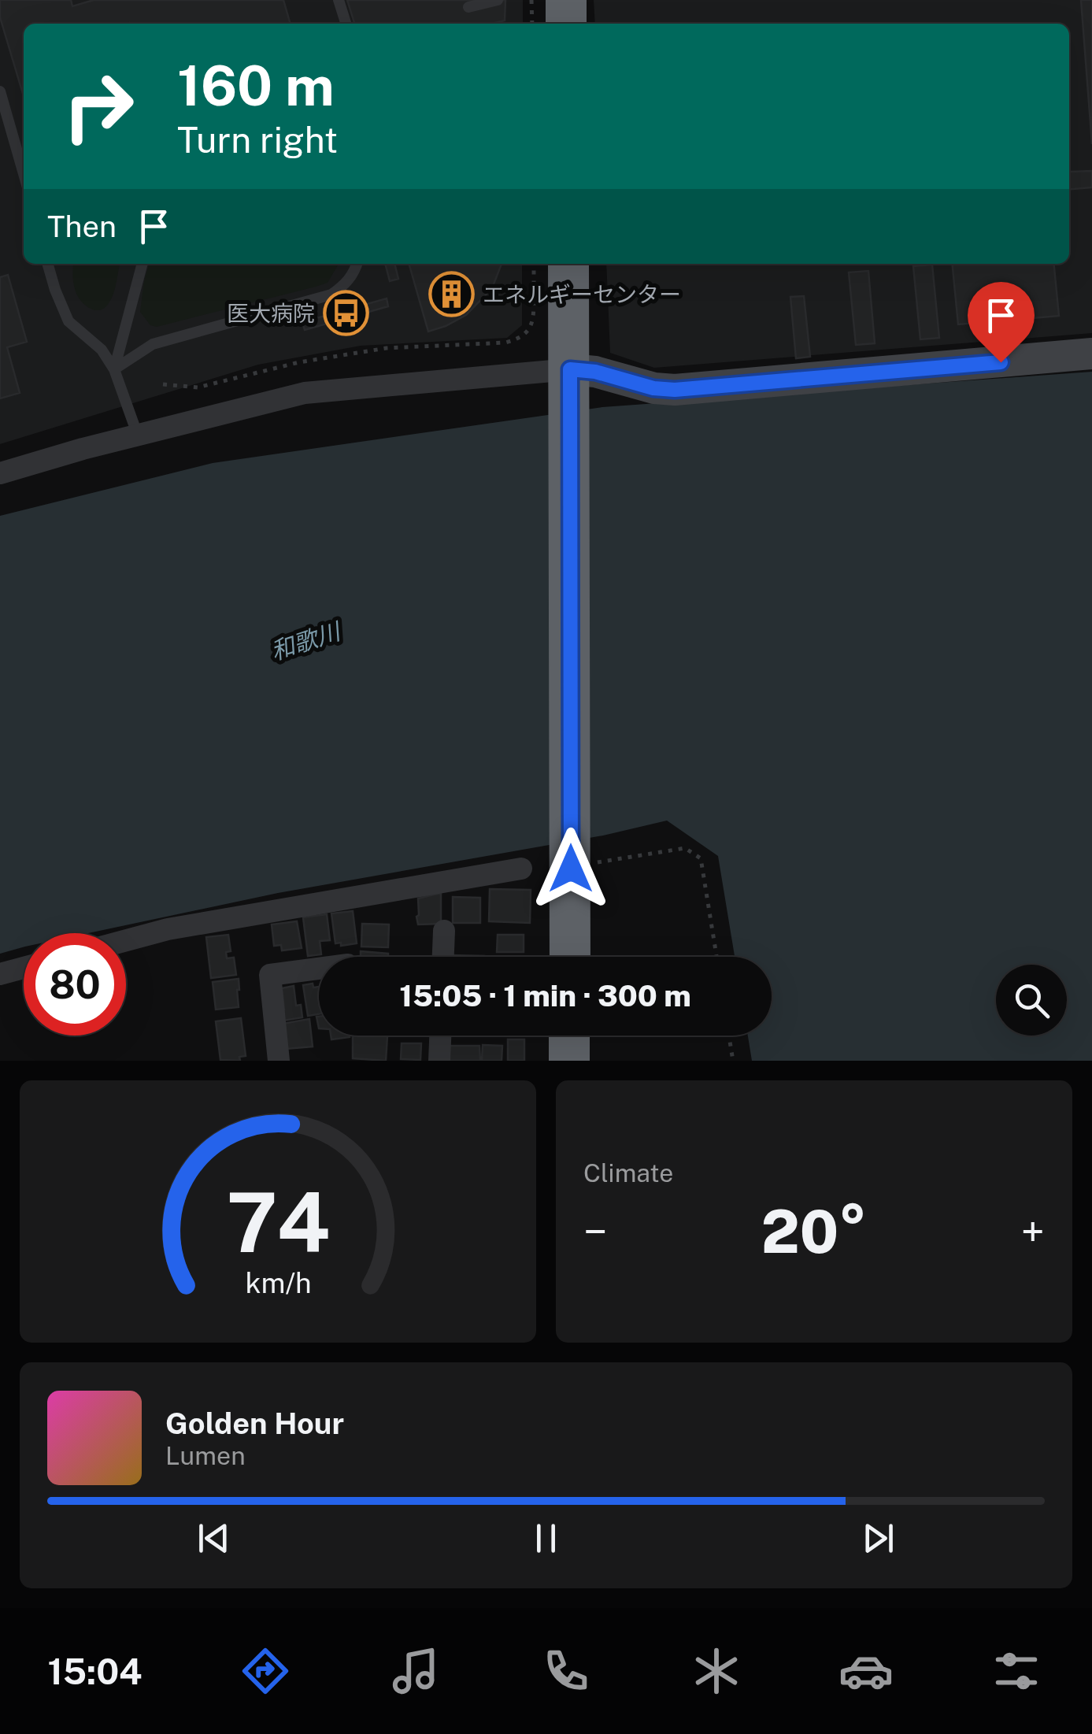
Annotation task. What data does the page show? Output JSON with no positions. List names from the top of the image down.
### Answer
{
  "water": ["和歌川"],
  "places": {
    "building": ["エネルギーセンター"],
    "bus stop": ["医大病院"]
  },
  "page": {
    "turn": ["160 m", "Turn right"],
    "then": "Then",
    "limit": "80",
    "trip": "15:05 · 1 min · 300 m",
    "tile": "Climate",
    "heat": ["−", "20°", "+"],
    "song": ["Golden Hour", "Lumen"],
    "tabs": "15:04",
    "gauge": ["74", "km/h"]
  }
}
